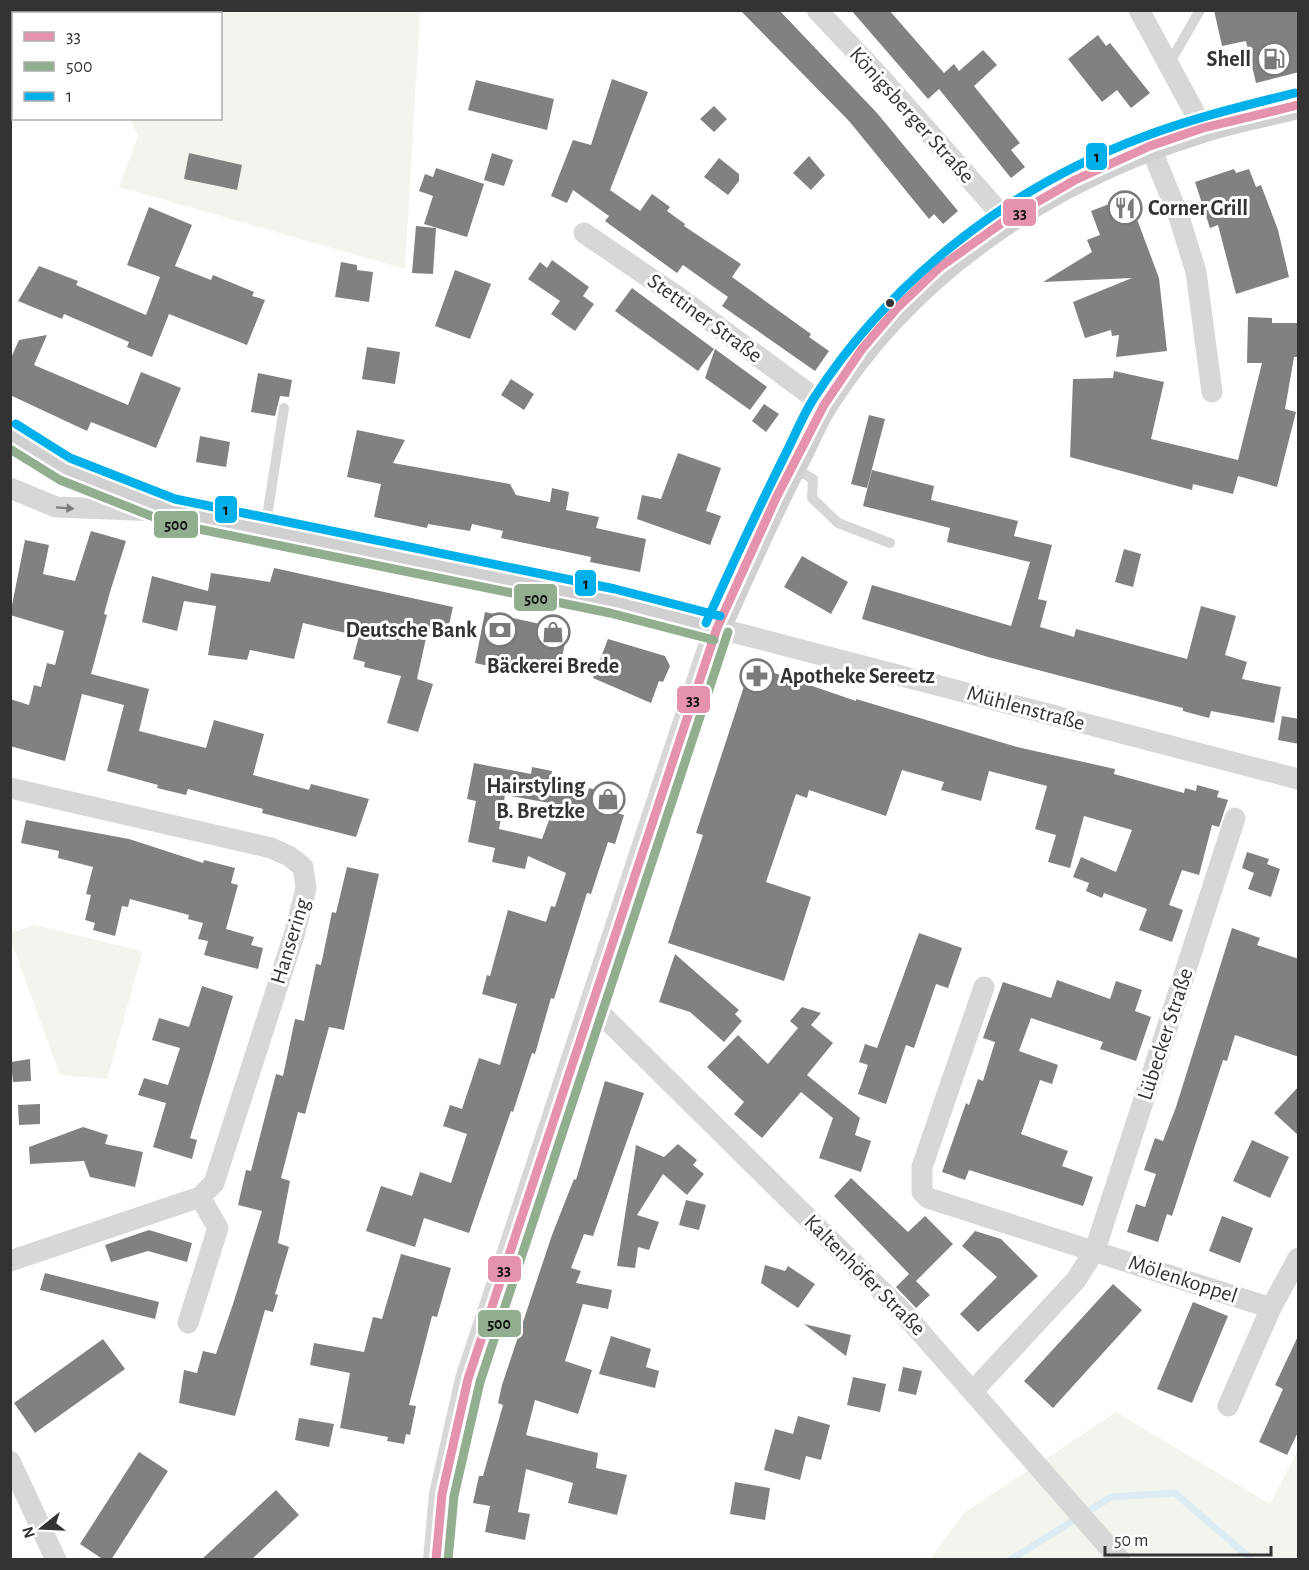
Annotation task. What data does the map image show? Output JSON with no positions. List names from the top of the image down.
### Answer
{
  "streets": {
    "street": [
      "Königsberger Straße",
      "Stettiner Straße",
      "Mühlenstraße",
      "Hansering",
      "Lübecker Straße",
      "Kaltenhöfer Straße",
      "Mölenkoppel"
    ]
  },
  "crossings": [
    ["Lübecker Straße", "Kaltenhöfer Straße"],
    ["Lübecker Straße", "Mölenkoppel"]
  ],
  "places": {
    "fuel station": ["Shell"],
    "restaurant": ["Corner Grill"],
    "bank": ["Deutsche Bank"],
    "shop": ["Bäckerei Brede", "Hairstyling B. Bretzke"],
    "pharmacy": ["Apotheke Sereetz"]
  },
  "lines": ["transit line 1", "transit line 33", "transit line 500"],
  "legend": ["33", "500", "1"],
  "scale_bar": "50 m",
  "north": "left"
}
